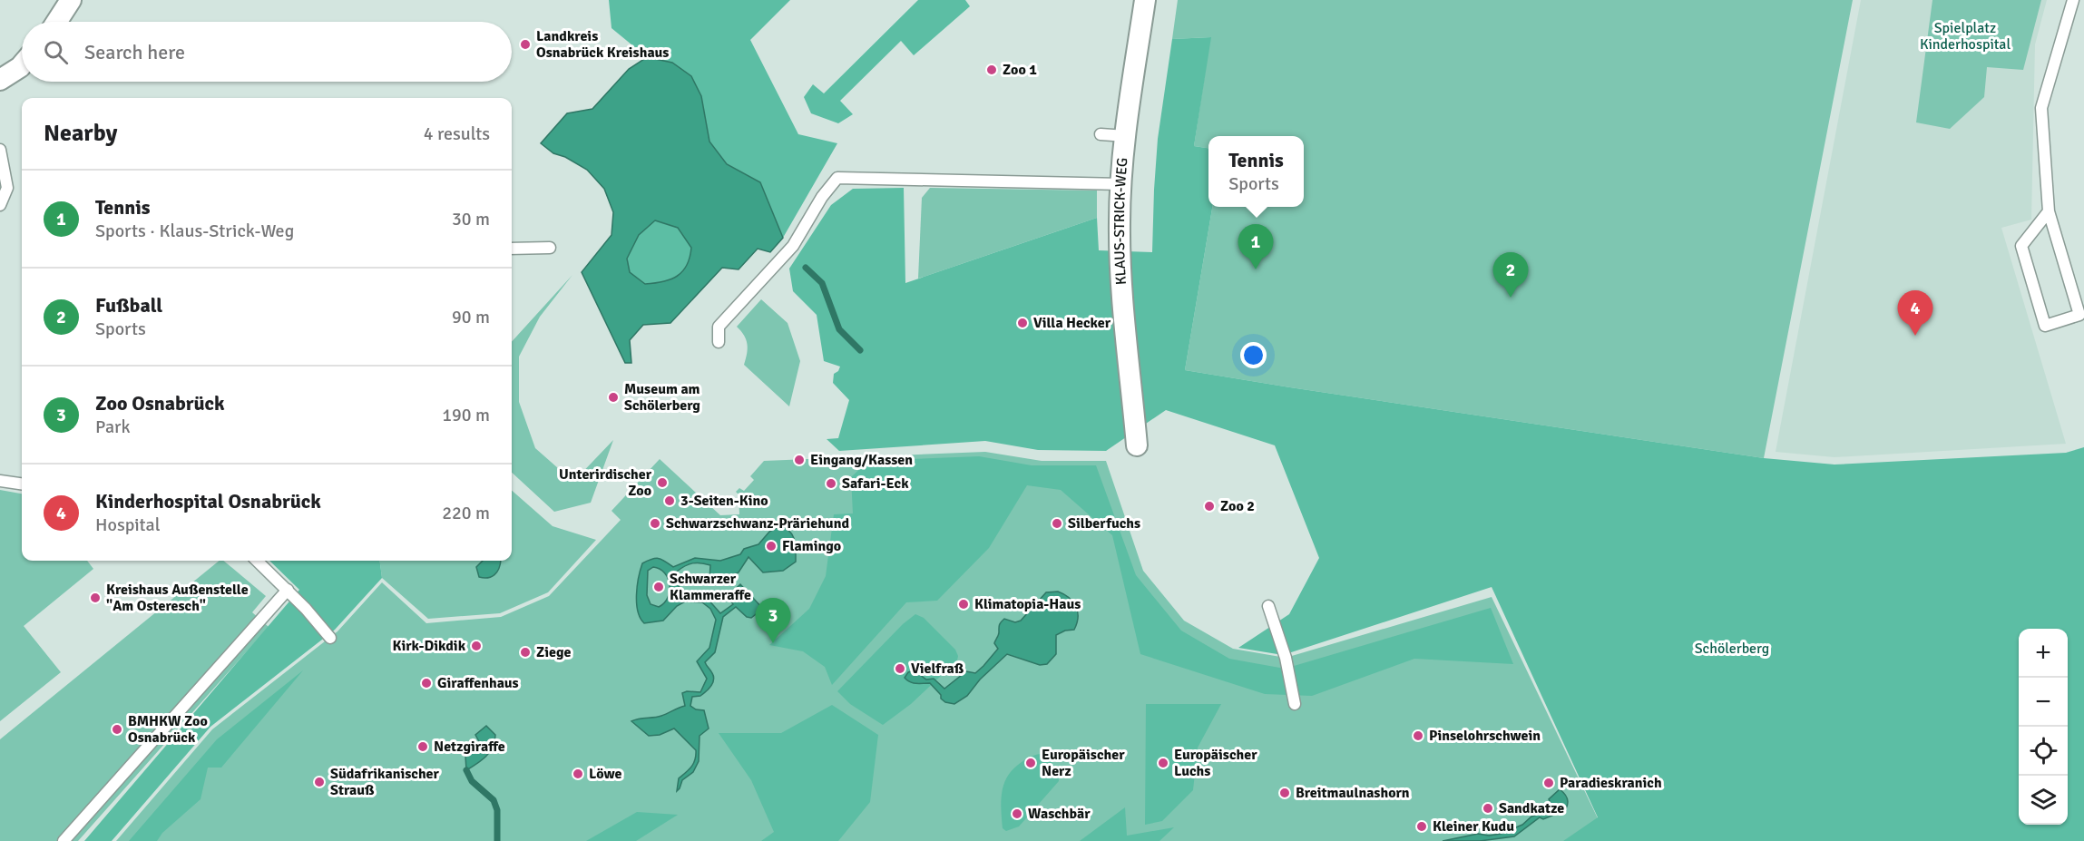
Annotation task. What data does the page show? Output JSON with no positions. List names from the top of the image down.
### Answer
{
  "streets": {
    "street": ["KLAUS-STRICK-WEG"]
  },
  "parks": ["Spielplatz Kinderhospital", "Schölerberg"],
  "places": [
    "Landkreis Osnabrück Kreishaus",
    "Zoo 1",
    "Villa Hecker",
    "Museum am Schölerberg",
    "Eingang/Kassen",
    "Unterirdischer Zoo",
    "Safari-Eck",
    "3-Seiten-Kino",
    "Zoo 2",
    "Schwarzschwanz-Präriehund",
    "Silberfuchs",
    "Flamingo",
    "Schwarzer Klammeraffe",
    "Kreishaus Außenstelle \"Am Osteresch\"",
    "Klimatopia-Haus",
    "Kirk-Dikdik",
    "Ziege",
    "Vielfraß",
    "Giraffenhaus",
    "BMHKW Zoo Osnabrück",
    "Pinselohrschwein",
    "Netzgiraffe",
    "Europäischer Nerz",
    "Europäischer Luchs",
    "Löwe",
    "Südafrikanischer Strauß",
    "Paradieskranich",
    "Breitmaulnashorn",
    "Sandkatze",
    "Waschbär",
    "Kleiner Kudu"
  ],
  "page": {
    "search": "Search here",
    "heading": ["Nearby", "4 results"],
    "popup": ["Tennis", "Sports"],
    "list": [
      {
        "mark": "1",
        "name": "Tennis",
        "note": "Sports · Klaus-Strick-Weg",
        "value": "30 m"
      },
      {
        "mark": "2",
        "name": "Fußball",
        "note": "Sports",
        "value": "90 m"
      },
      {
        "mark": "3",
        "name": "Zoo Osnabrück",
        "note": "Park",
        "value": "190 m"
      },
      {
        "mark": "4",
        "name": "Kinderhospital Osnabrück",
        "note": "Hospital",
        "value": "220 m"
      }
    ],
    "pins": [
      "1",
      "2",
      "4",
      "3"
    ],
    "map_buttons": ["+", "−"]
  }
}
